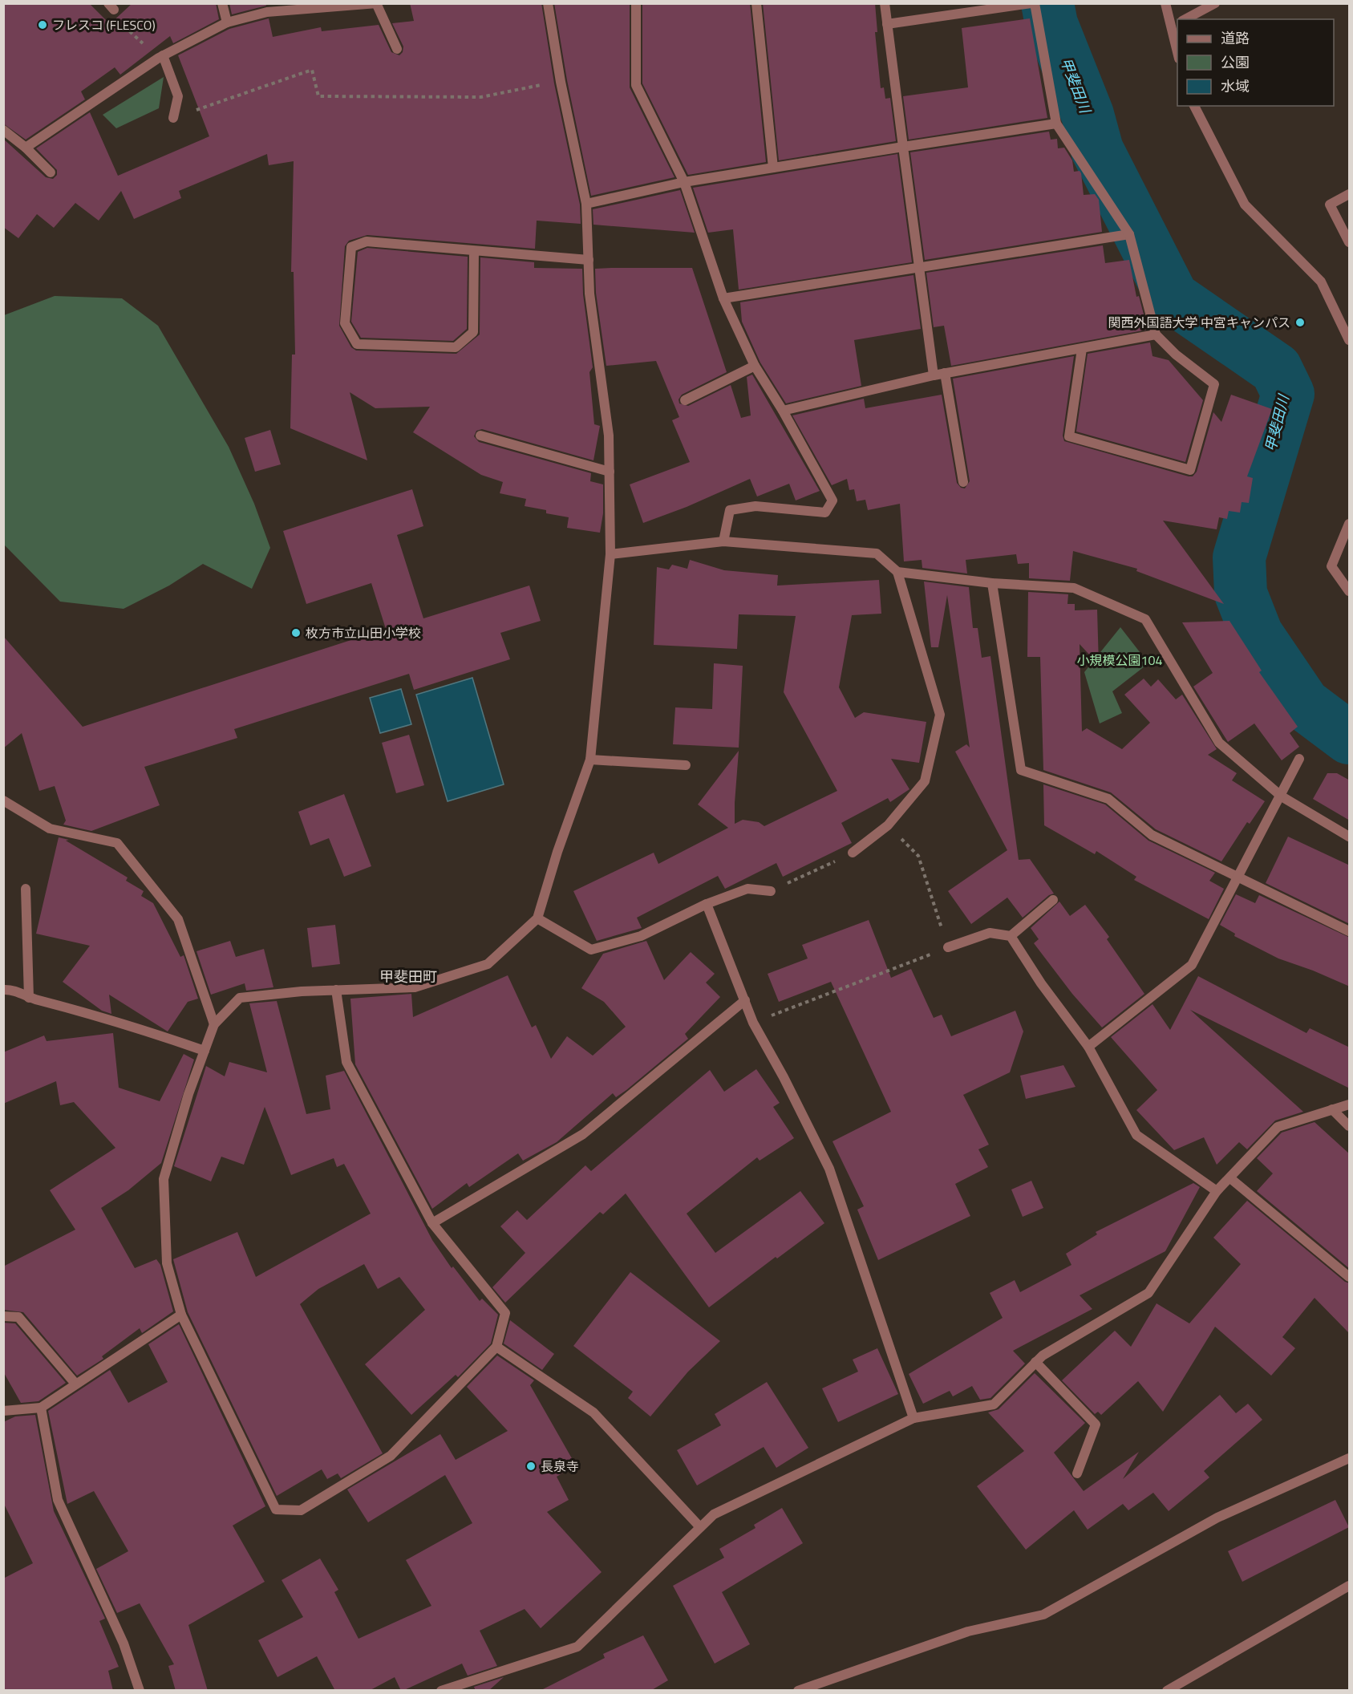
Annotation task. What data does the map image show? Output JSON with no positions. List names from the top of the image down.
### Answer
{
  "districts": ["甲斐田町"],
  "water": ["甲斐田川"],
  "parks": ["小規模公園104"],
  "places": [
    "フレスコ (FLESCO)",
    "関西外国語大学 中宮キャンパス",
    "枚方市立山田小学校",
    "長泉寺"
  ],
  "legend": ["道路", "公園", "水域"]
}
